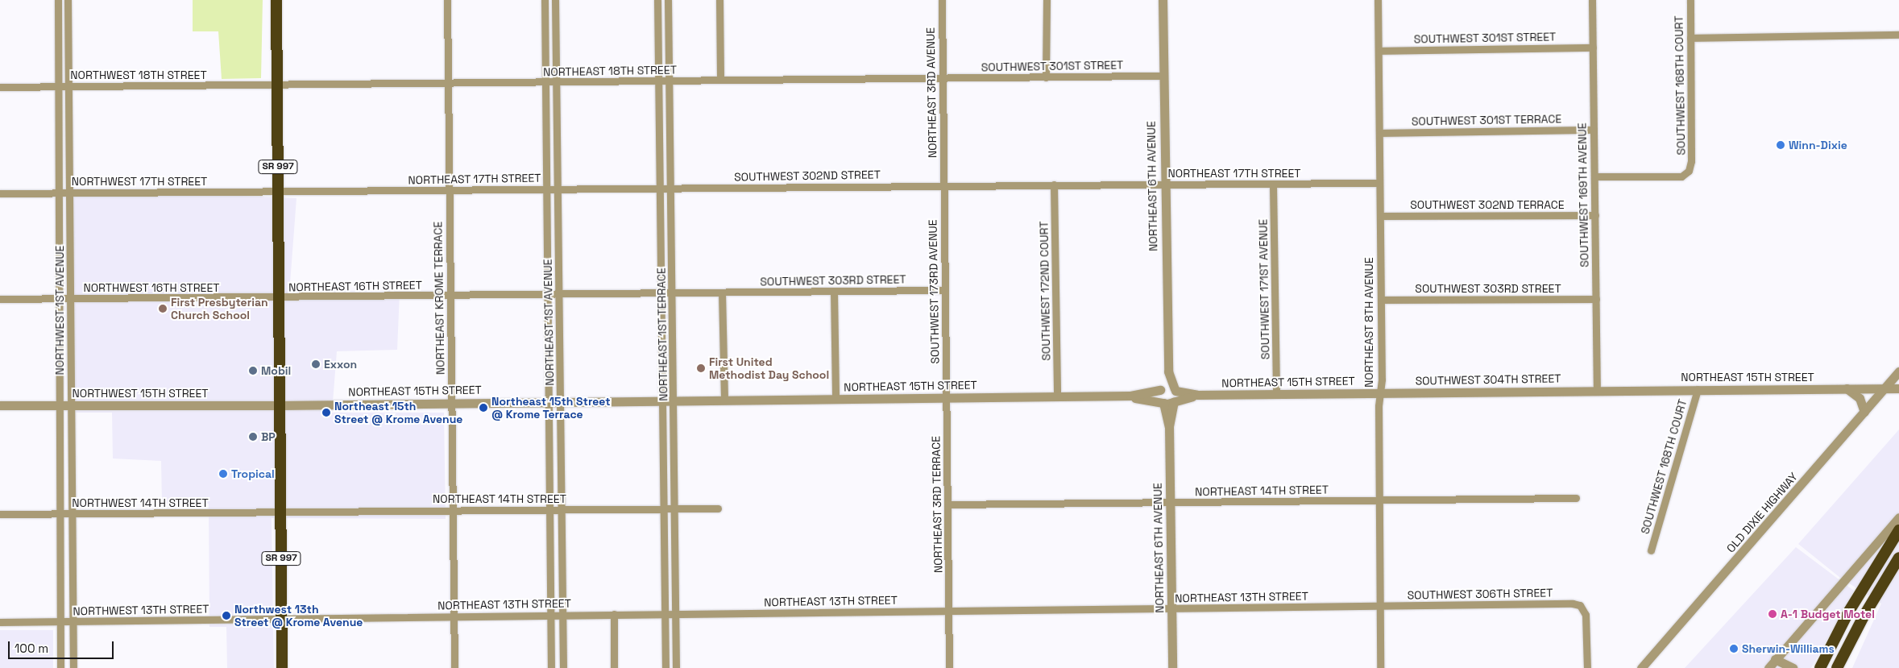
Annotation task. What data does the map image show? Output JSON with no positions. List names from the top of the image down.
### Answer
{
  "streets": {
    "highway": ["SR 997"],
    "street": [
      "SOUTHWEST 301ST STREET",
      "NORTHEAST 18TH STREET",
      "NORTHWEST 18TH STREET",
      "SOUTHWEST 168TH COURT",
      "NORTHEAST 3RD AVENUE",
      "SOUTHWEST 301ST TERRACE",
      "NORTHEAST 17TH STREET",
      "SOUTHWEST 302ND STREET",
      "NORTHWEST 17TH STREET",
      "NORTHEAST 6TH AVENUE",
      "SOUTHWEST 169TH AVENUE",
      "SOUTHWEST 302ND TERRACE",
      "SOUTHWEST 303RD STREET",
      "NORTHEAST 16TH STREET",
      "NORTHWEST 16TH STREET",
      "SOUTHWEST 171ST AVENUE",
      "SOUTHWEST 172ND COURT",
      "SOUTHWEST 173RD AVENUE",
      "NORTHEAST KROME TERRACE",
      "NORTHWEST 1ST AVENUE",
      "NORTHEAST 1ST AVENUE",
      "NORTHEAST 8TH AVENUE",
      "NORTHEAST 1ST TERRACE",
      "NORTHEAST 15TH STREET",
      "SOUTHWEST 304TH STREET",
      "NORTHWEST 15TH STREET",
      "NORTHEAST 14TH STREET",
      "NORTHWEST 14TH STREET",
      "NORTHEAST 3RD TERRACE",
      "OLD DIXIE HIGHWAY",
      "SOUTHWEST 306TH STREET",
      "NORTHEAST 13TH STREET",
      "NORTHWEST 13TH STREET"
    ]
  },
  "crossings": [
    ["SOUTHWEST 301ST STREET", "NORTHEAST 18TH STREET"],
    ["SOUTHWEST 301ST STREET", "NORTHEAST 3RD AVENUE"],
    ["SOUTHWEST 301ST STREET", "NORTHEAST 6TH AVENUE"],
    ["SOUTHWEST 301ST STREET", "SOUTHWEST 169TH AVENUE"],
    ["SOUTHWEST 301ST STREET", "NORTHEAST 8TH AVENUE"],
    ["NORTHEAST 18TH STREET", "NORTHWEST 18TH STREET"],
    ["NORTHEAST 18TH STREET", "NORTHEAST 3RD AVENUE"],
    ["NORTHEAST 18TH STREET", "SR 997"],
    ["NORTHEAST 18TH STREET", "NORTHEAST KROME TERRACE"],
    ["NORTHEAST 18TH STREET", "NORTHEAST 1ST AVENUE"],
    ["NORTHEAST 18TH STREET", "NORTHEAST 1ST TERRACE"],
    ["NORTHWEST 18TH STREET", "SR 997"],
    ["NORTHWEST 18TH STREET", "NORTHWEST 1ST AVENUE"],
    ["SOUTHWEST 168TH COURT", "SOUTHWEST 169TH AVENUE"],
    ["SOUTHWEST 168TH COURT", "NORTHEAST 15TH STREET"],
    ["NORTHEAST 3RD AVENUE", "NORTHEAST 17TH STREET"],
    ["NORTHEAST 3RD AVENUE", "SOUTHWEST 302ND STREET"],
    ["NORTHEAST 3RD AVENUE", "SOUTHWEST 173RD AVENUE"],
    ["SOUTHWEST 301ST TERRACE", "SOUTHWEST 169TH AVENUE"],
    ["SOUTHWEST 301ST TERRACE", "NORTHEAST 8TH AVENUE"],
    ["SR 997", "NORTHEAST 17TH STREET"],
    ["SR 997", "NORTHWEST 17TH STREET"],
    ["SR 997", "NORTHEAST 16TH STREET"],
    ["SR 997", "NORTHWEST 16TH STREET"],
    ["SR 997", "NORTHEAST 15TH STREET"],
    ["SR 997", "NORTHWEST 15TH STREET"],
    ["SR 997", "NORTHEAST 14TH STREET"],
    ["SR 997", "NORTHWEST 14TH STREET"],
    ["SR 997", "NORTHEAST 13TH STREET"],
    ["SR 997", "NORTHWEST 13TH STREET"],
    ["NORTHEAST 17TH STREET", "SOUTHWEST 302ND STREET"],
    ["NORTHEAST 17TH STREET", "NORTHWEST 17TH STREET"],
    ["NORTHEAST 17TH STREET", "NORTHEAST 6TH AVENUE"],
    ["NORTHEAST 17TH STREET", "SOUTHWEST 171ST AVENUE"],
    ["NORTHEAST 17TH STREET", "SOUTHWEST 172ND COURT"],
    ["NORTHEAST 17TH STREET", "SOUTHWEST 173RD AVENUE"],
    ["NORTHEAST 17TH STREET", "NORTHEAST KROME TERRACE"],
    ["NORTHEAST 17TH STREET", "NORTHEAST 1ST AVENUE"],
    ["NORTHEAST 17TH STREET", "NORTHEAST 8TH AVENUE"],
    ["NORTHEAST 17TH STREET", "NORTHEAST 1ST TERRACE"],
    ["SOUTHWEST 302ND STREET", "SOUTHWEST 173RD AVENUE"],
    ["SOUTHWEST 302ND STREET", "NORTHEAST 1ST TERRACE"],
    ["NORTHWEST 17TH STREET", "NORTHWEST 1ST AVENUE"],
    ["NORTHEAST 6TH AVENUE", "NORTHEAST 15TH STREET"],
    ["NORTHEAST 6TH AVENUE", "NORTHEAST 14TH STREET"],
    ["NORTHEAST 6TH AVENUE", "NORTHEAST 13TH STREET"],
    ["SOUTHWEST 169TH AVENUE", "SOUTHWEST 302ND TERRACE"],
    ["SOUTHWEST 169TH AVENUE", "SOUTHWEST 303RD STREET"],
    ["SOUTHWEST 169TH AVENUE", "NORTHEAST 15TH STREET"],
    ["SOUTHWEST 169TH AVENUE", "SOUTHWEST 304TH STREET"],
    ["SOUTHWEST 302ND TERRACE", "NORTHEAST 8TH AVENUE"],
    ["SOUTHWEST 303RD STREET", "NORTHEAST 16TH STREET"],
    ["SOUTHWEST 303RD STREET", "SOUTHWEST 173RD AVENUE"],
    ["SOUTHWEST 303RD STREET", "NORTHEAST 8TH AVENUE"],
    ["NORTHEAST 16TH STREET", "NORTHWEST 16TH STREET"],
    ["NORTHEAST 16TH STREET", "NORTHEAST KROME TERRACE"],
    ["NORTHEAST 16TH STREET", "NORTHEAST 1ST AVENUE"],
    ["NORTHEAST 16TH STREET", "NORTHEAST 1ST TERRACE"],
    ["NORTHWEST 16TH STREET", "NORTHWEST 1ST AVENUE"],
    ["SOUTHWEST 171ST AVENUE", "NORTHEAST 15TH STREET"],
    ["SOUTHWEST 172ND COURT", "NORTHEAST 15TH STREET"],
    ["SOUTHWEST 173RD AVENUE", "NORTHEAST 15TH STREET"],
    ["SOUTHWEST 173RD AVENUE", "NORTHEAST 3RD TERRACE"],
    ["NORTHEAST KROME TERRACE", "NORTHEAST 15TH STREET"],
    ["NORTHEAST KROME TERRACE", "NORTHEAST 14TH STREET"],
    ["NORTHEAST KROME TERRACE", "NORTHEAST 13TH STREET"],
    ["NORTHWEST 1ST AVENUE", "NORTHWEST 15TH STREET"],
    ["NORTHWEST 1ST AVENUE", "NORTHWEST 14TH STREET"],
    ["NORTHWEST 1ST AVENUE", "NORTHWEST 13TH STREET"],
    ["NORTHEAST 1ST AVENUE", "NORTHEAST 15TH STREET"],
    ["NORTHEAST 1ST AVENUE", "NORTHEAST 14TH STREET"],
    ["NORTHEAST 1ST AVENUE", "NORTHEAST 13TH STREET"],
    ["NORTHEAST 8TH AVENUE", "NORTHEAST 15TH STREET"],
    ["NORTHEAST 8TH AVENUE", "SOUTHWEST 304TH STREET"],
    ["NORTHEAST 8TH AVENUE", "NORTHEAST 14TH STREET"],
    ["NORTHEAST 8TH AVENUE", "SOUTHWEST 306TH STREET"],
    ["NORTHEAST 8TH AVENUE", "NORTHEAST 13TH STREET"],
    ["NORTHEAST 1ST TERRACE", "NORTHEAST 15TH STREET"],
    ["NORTHEAST 1ST TERRACE", "NORTHEAST 14TH STREET"],
    ["NORTHEAST 1ST TERRACE", "NORTHEAST 13TH STREET"],
    ["NORTHEAST 15TH STREET", "SOUTHWEST 304TH STREET"],
    ["NORTHEAST 15TH STREET", "NORTHWEST 15TH STREET"],
    ["NORTHEAST 15TH STREET", "NORTHEAST 3RD TERRACE"],
    ["NORTHEAST 15TH STREET", "OLD DIXIE HIGHWAY"],
    ["NORTHEAST 14TH STREET", "NORTHWEST 14TH STREET"],
    ["NORTHEAST 14TH STREET", "NORTHEAST 3RD TERRACE"],
    ["NORTHEAST 3RD TERRACE", "NORTHEAST 13TH STREET"],
    ["SOUTHWEST 306TH STREET", "NORTHEAST 13TH STREET"],
    ["NORTHEAST 13TH STREET", "NORTHWEST 13TH STREET"]
  ],
  "places": [
    "Winn-Dixie",
    "First Presbyterian Church School",
    "Exxon",
    "First United Methodist Day School",
    "Mobil",
    "Northeast 15th Street @ Krome Terrace",
    "Northeast 15th Street @ Krome Avenue",
    "BP",
    "Tropical",
    "A-1 Budget Motel",
    "Northwest 13th Street @ Krome Avenue",
    "Sherwin-Williams"
  ],
  "scale_bar": "100 m"
}
